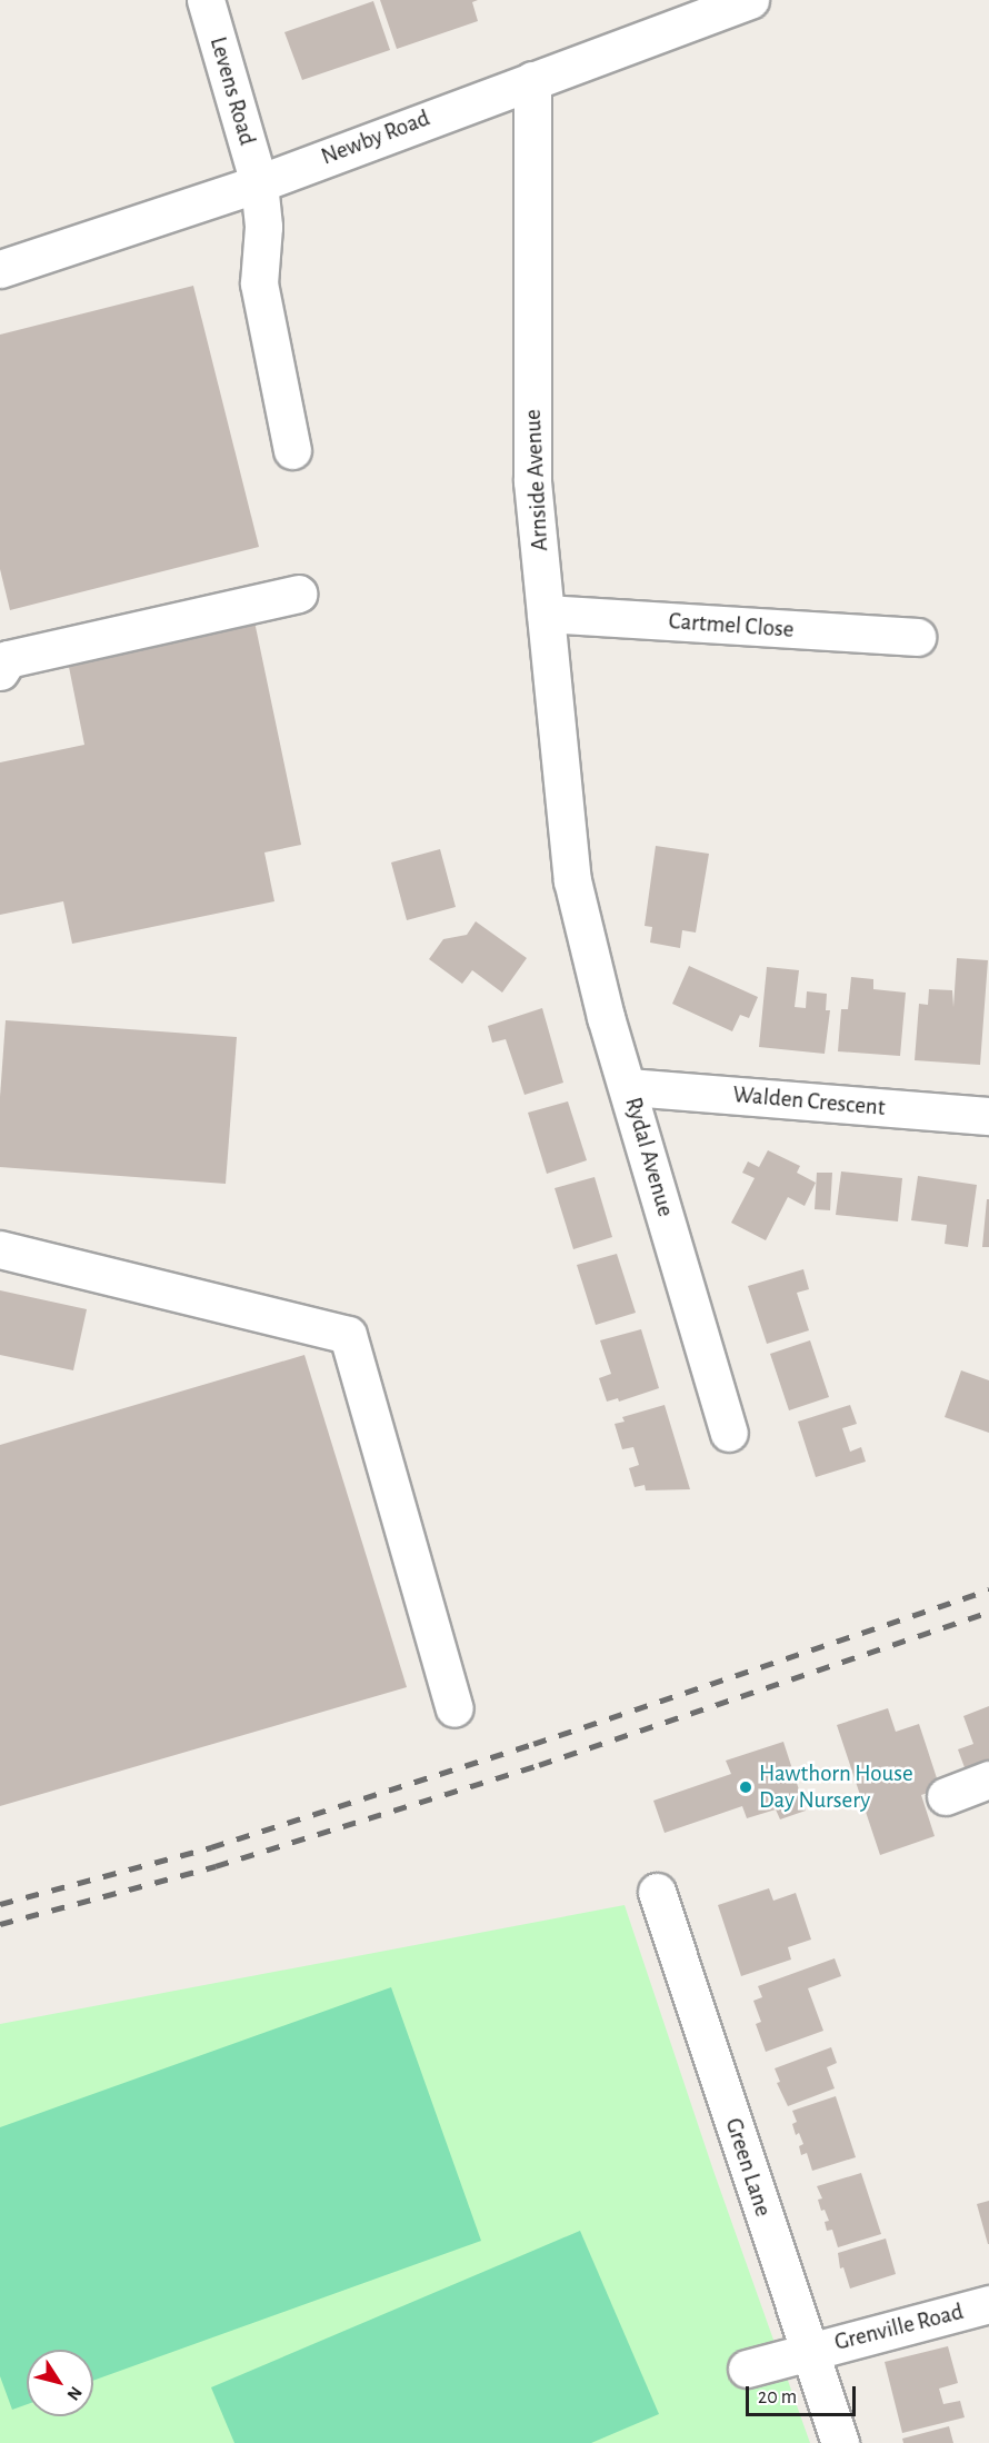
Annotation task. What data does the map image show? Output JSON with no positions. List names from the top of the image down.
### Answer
{
  "streets": {
    "street": [
      "Levens Road",
      "Newby Road",
      "Arnside Avenue",
      "Cartmel Close",
      "Walden Crescent",
      "Rydal Avenue",
      "Green Lane",
      "Grenville Road"
    ]
  },
  "crossings": [
    ["Levens Road", "Newby Road"],
    ["Newby Road", "Arnside Avenue"],
    ["Arnside Avenue", "Cartmel Close"],
    ["Arnside Avenue", "Rydal Avenue"],
    ["Walden Crescent", "Rydal Avenue"],
    ["Green Lane", "Grenville Road"]
  ],
  "places": ["Hawthorn House Day Nursery"],
  "scale_bar": "20 m",
  "north": "bottom right"
}
